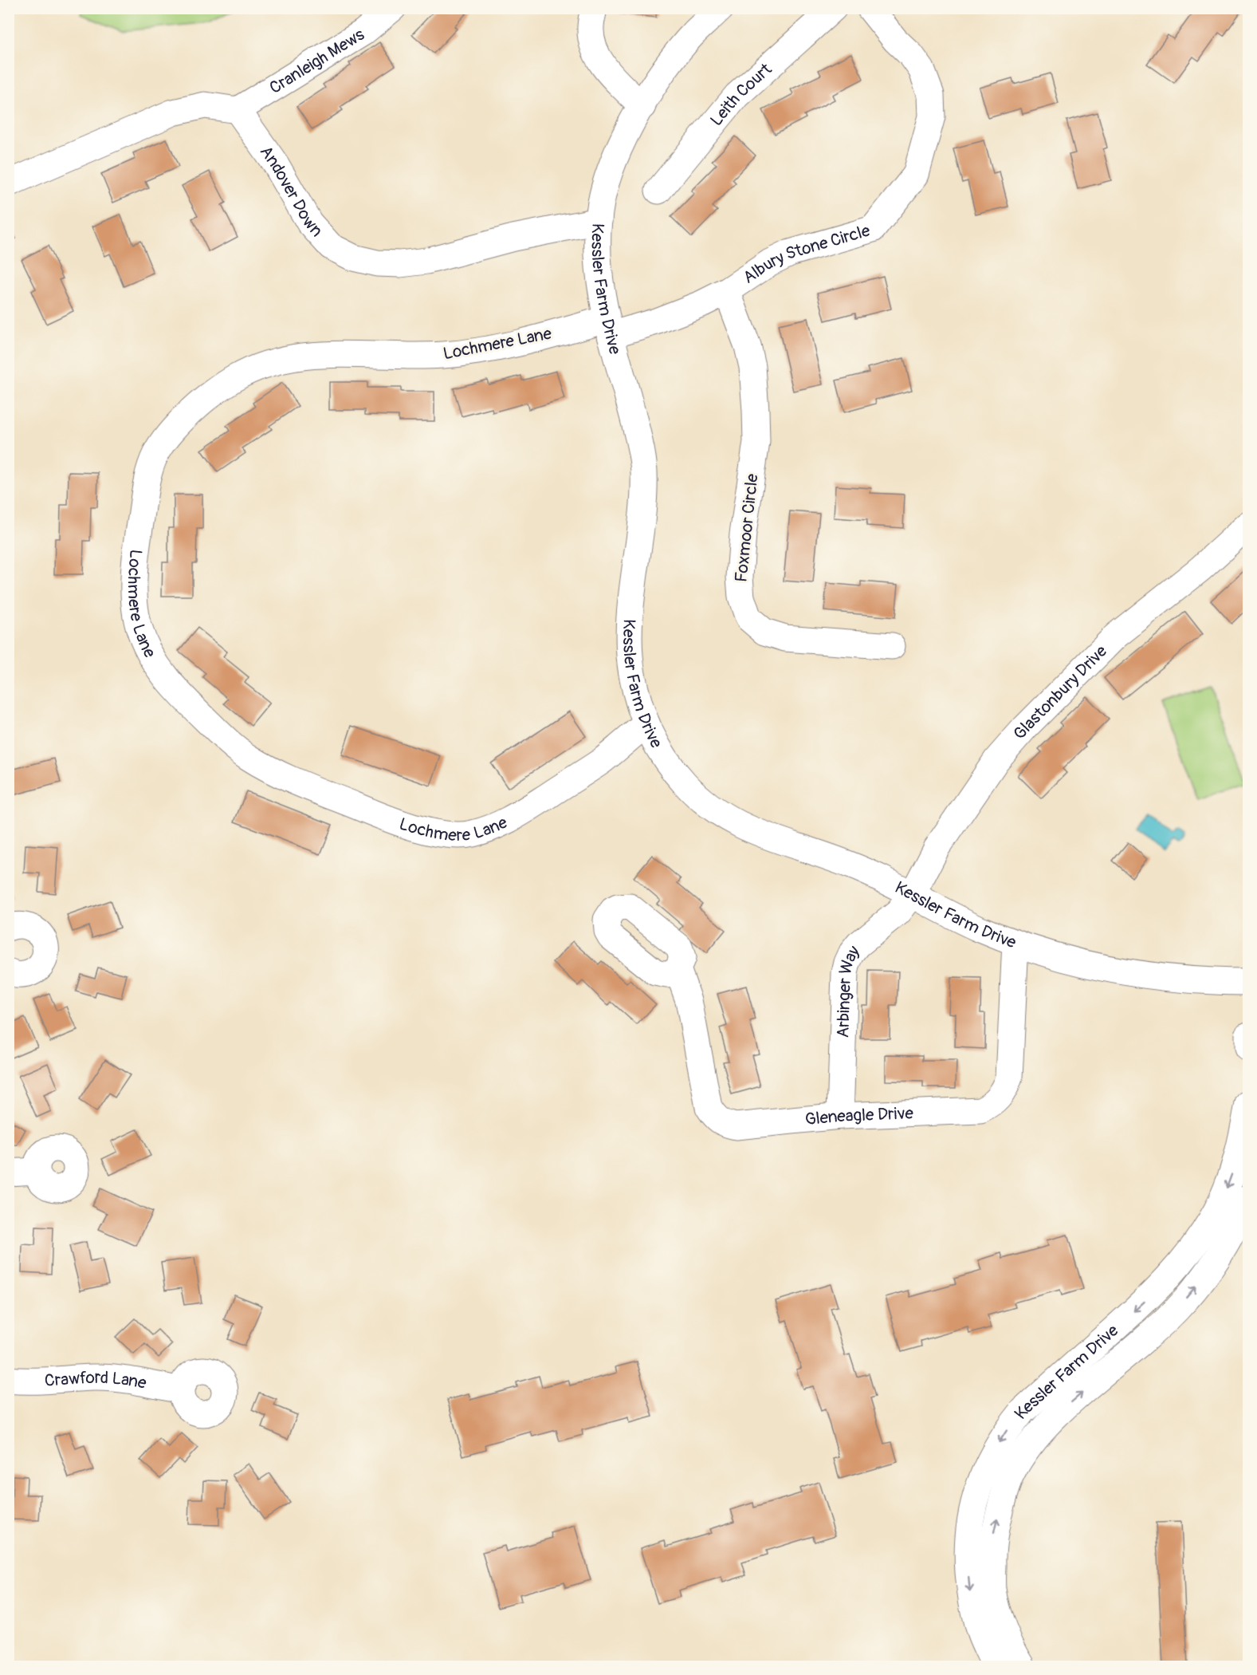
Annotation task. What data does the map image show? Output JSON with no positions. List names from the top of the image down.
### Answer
{
  "streets": {
    "street": [
      "Cranleigh Mews",
      "Leith Court",
      "Andover Down",
      "Albury Stone Circle",
      "Kessler Farm Drive",
      "Lochmere Lane",
      "Foxmoor Circle",
      "Glastonbury Drive",
      "Arbinger Way",
      "Gleneagle Drive",
      "Crawford Lane"
    ]
  },
  "crossings": [
    ["Cranleigh Mews", "Andover Down"],
    ["Andover Down", "Kessler Farm Drive"],
    ["Albury Stone Circle", "Kessler Farm Drive"],
    ["Albury Stone Circle", "Lochmere Lane"],
    ["Albury Stone Circle", "Foxmoor Circle"],
    ["Kessler Farm Drive", "Lochmere Lane"],
    ["Kessler Farm Drive", "Glastonbury Drive"],
    ["Kessler Farm Drive", "Arbinger Way"],
    ["Kessler Farm Drive", "Gleneagle Drive"],
    ["Glastonbury Drive", "Arbinger Way"],
    ["Arbinger Way", "Gleneagle Drive"]
  ]
}
